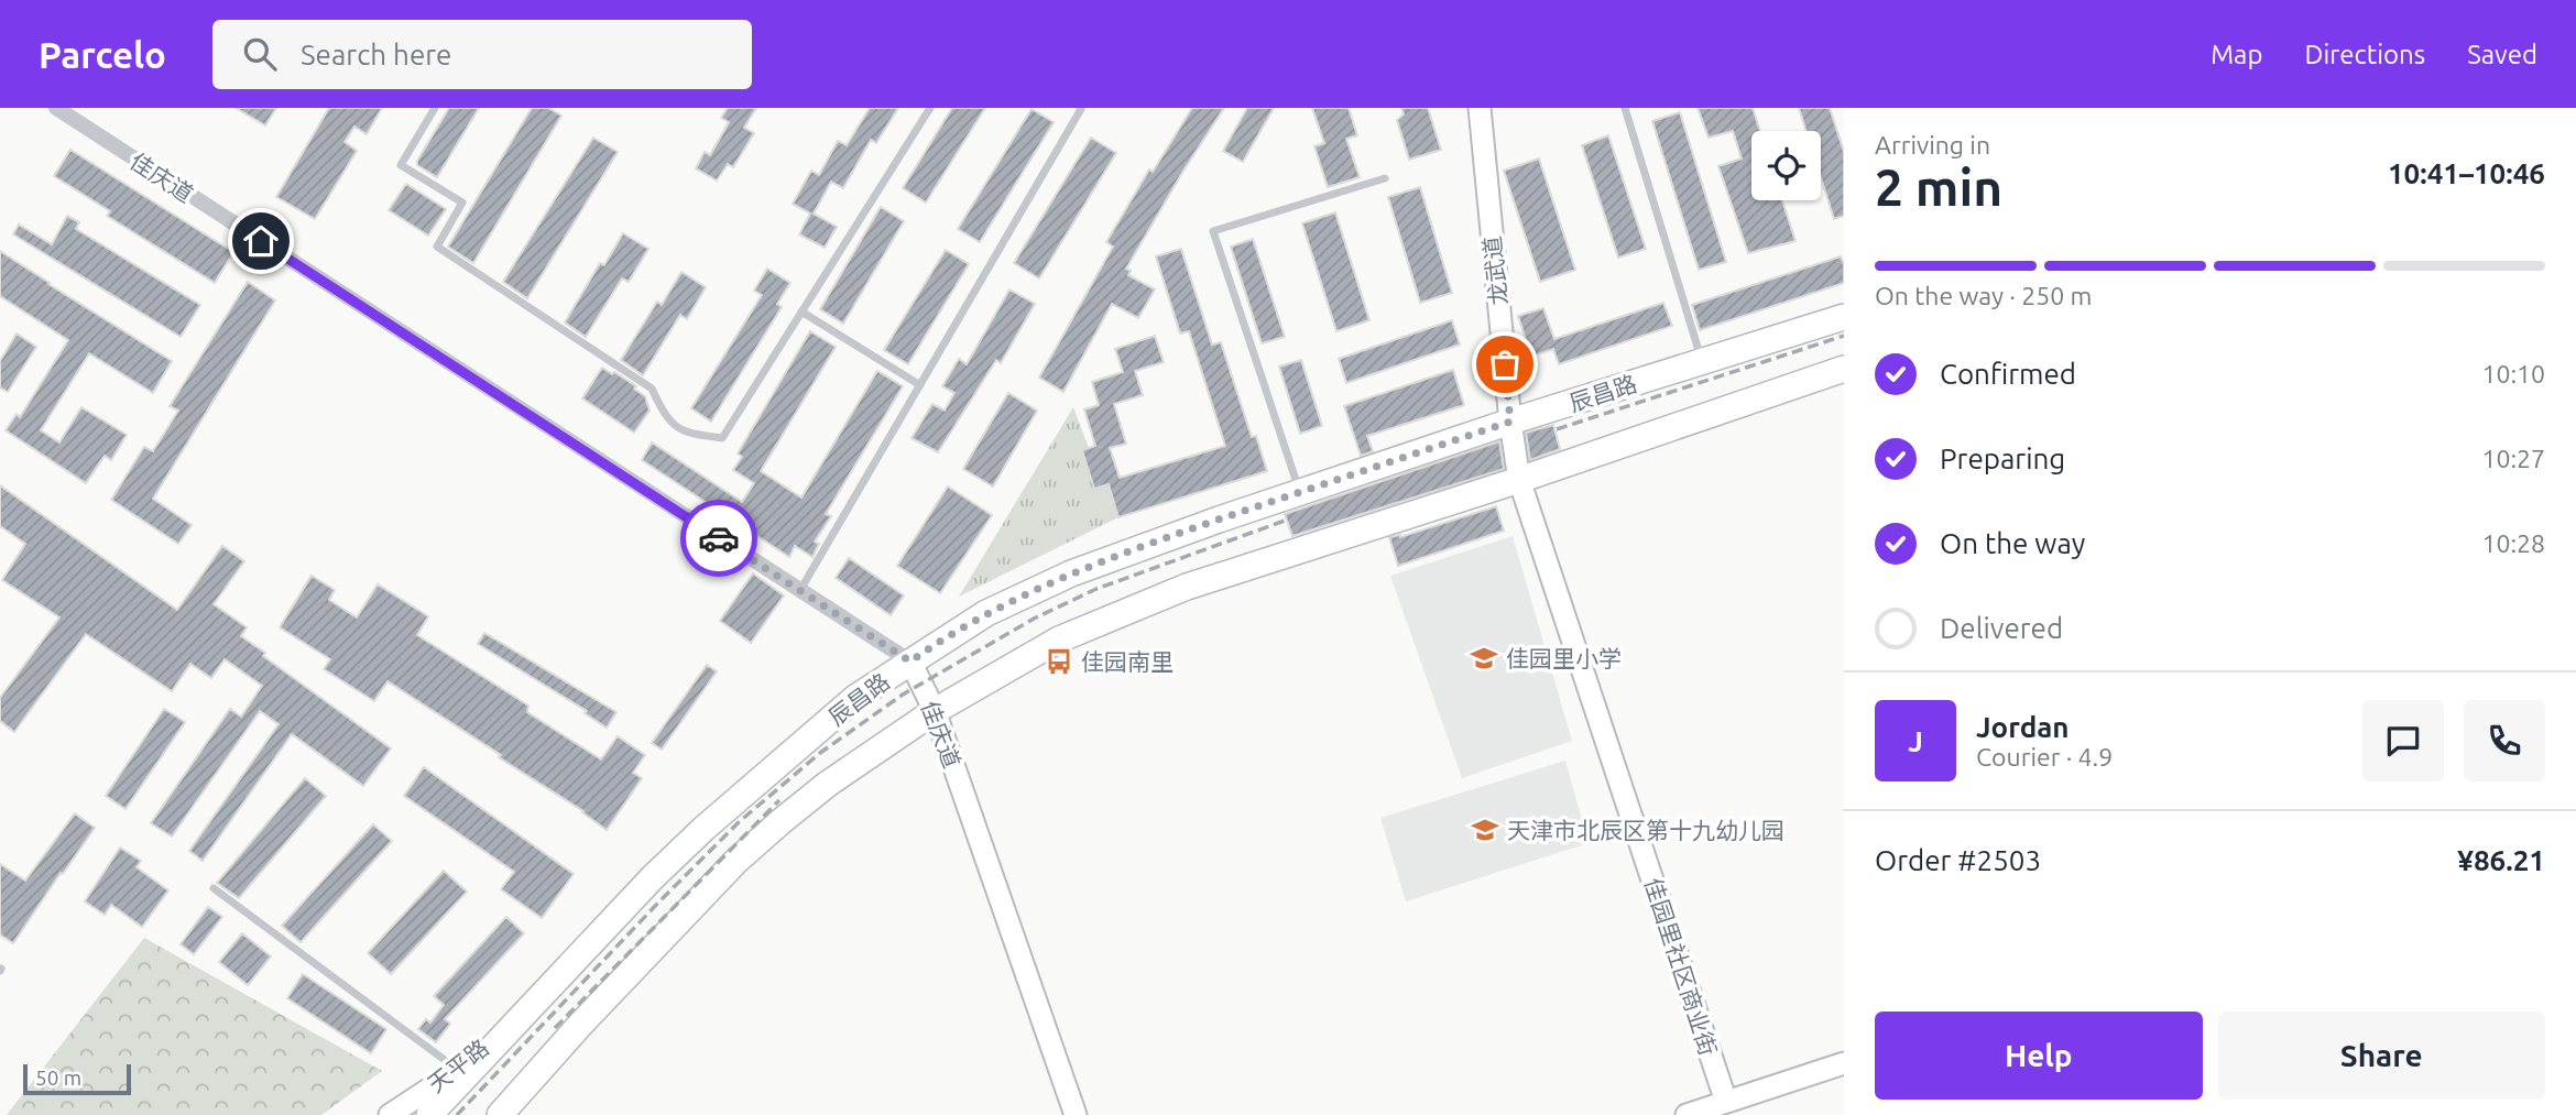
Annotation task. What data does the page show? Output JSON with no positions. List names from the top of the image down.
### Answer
{
  "streets": {
    "main road": ["辰昌路"],
    "street": [
      "佳庆道",
      "龙武道",
      "佳园里社区商业街",
      "天平路"
    ]
  },
  "crossings": [
    ["佳庆道", "辰昌路"],
    ["龙武道", "辰昌路"],
    ["龙武道", "佳园里社区商业街"],
    ["辰昌路", "天平路"]
  ],
  "places": {
    "school or university": ["佳园里小学", "天津市北辰区第十九幼儿园"],
    "bus stop": ["佳园南里"]
  },
  "scale_bar": "50 m",
  "page": {
    "header": "Parcelo",
    "search": "Search here",
    "nav": ["Map", "Directions", "Saved"],
    "heading": ["2 min", "Arriving in", "10:41–10:46"],
    "panel": [
      "Jordan",
      "Courier · 4.9",
      "Order #2503",
      "¥86.21"
    ],
    "bar": "On the way · 250 m",
    "list": [
      ["Confirmed", "10:10"],
      ["Preparing", "10:27"],
      ["On the way", "10:28"],
      "Delivered"
    ],
    "round": "J",
    "buttons": ["Help", "Share"],
    "scale": "50 m"
  }
}
